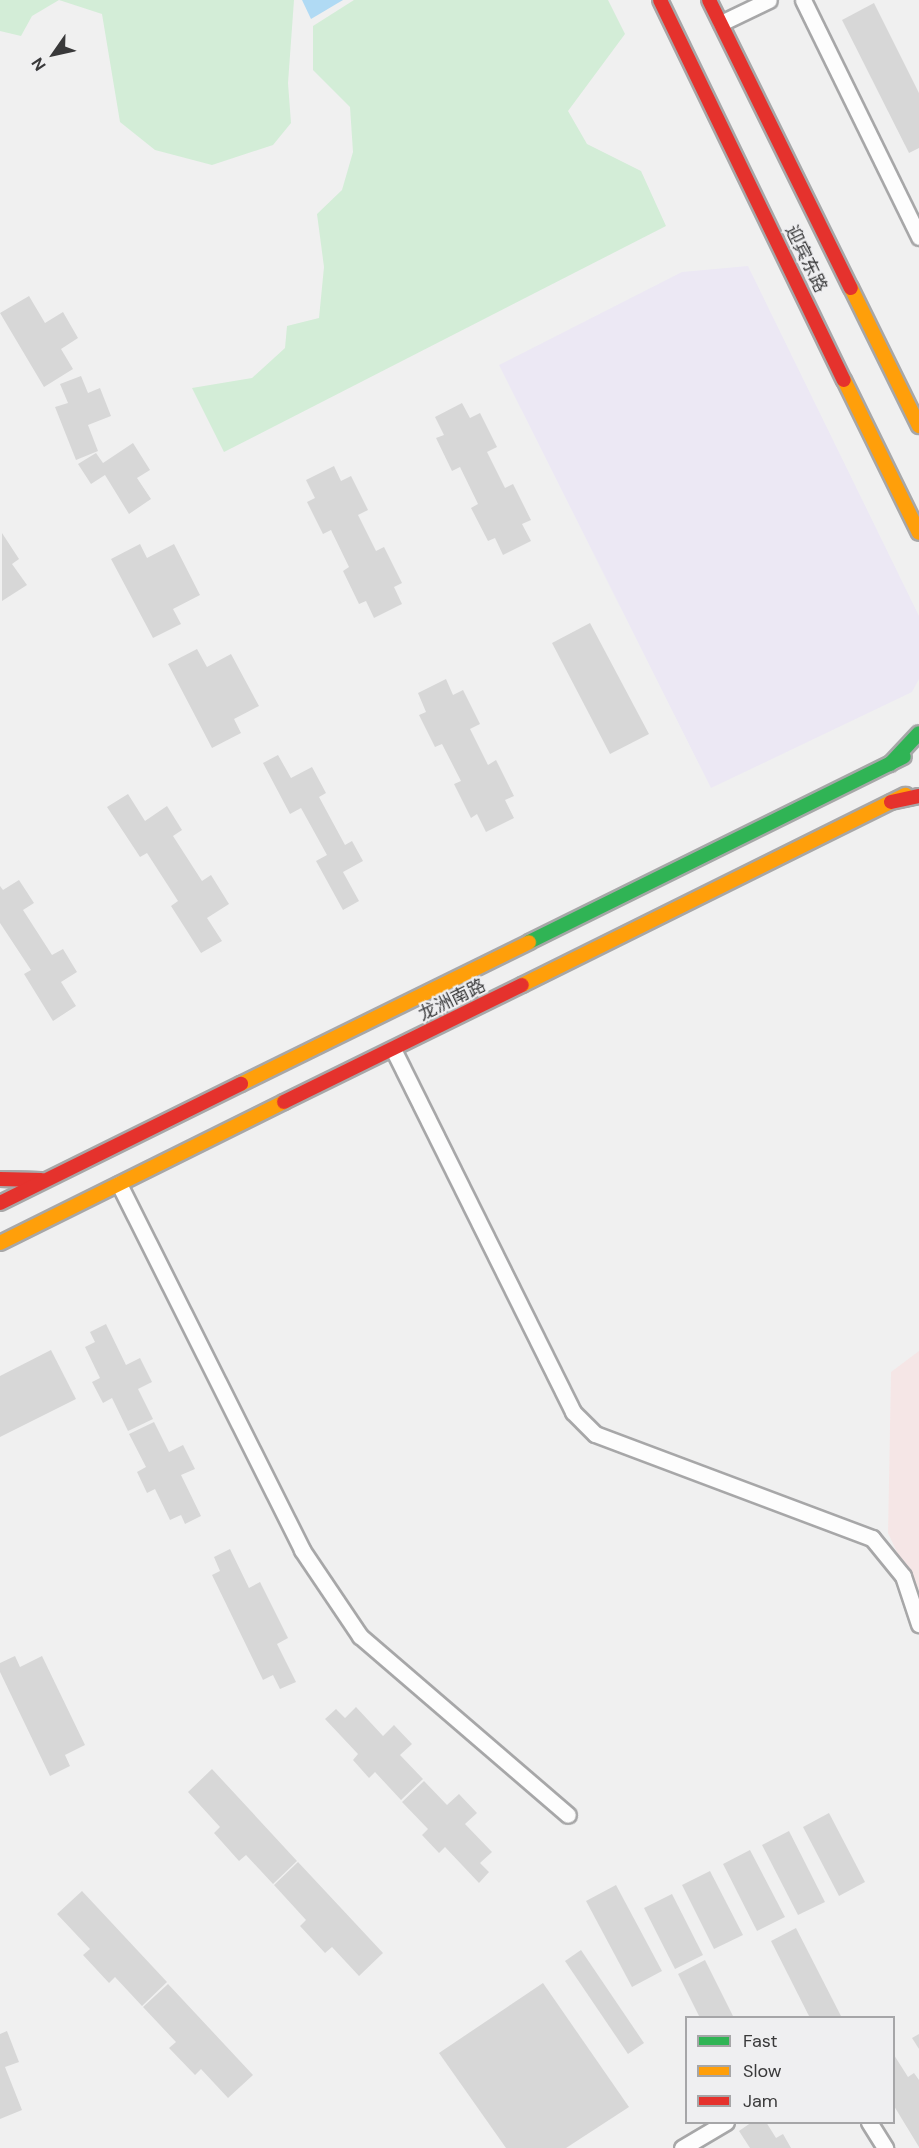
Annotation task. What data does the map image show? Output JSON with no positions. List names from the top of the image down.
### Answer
{
  "streets": {
    "main road": ["迎宾东路", "龙洲南路"]
  },
  "legend": ["Fast", "Slow", "Jam"],
  "north": "bottom left"
}
